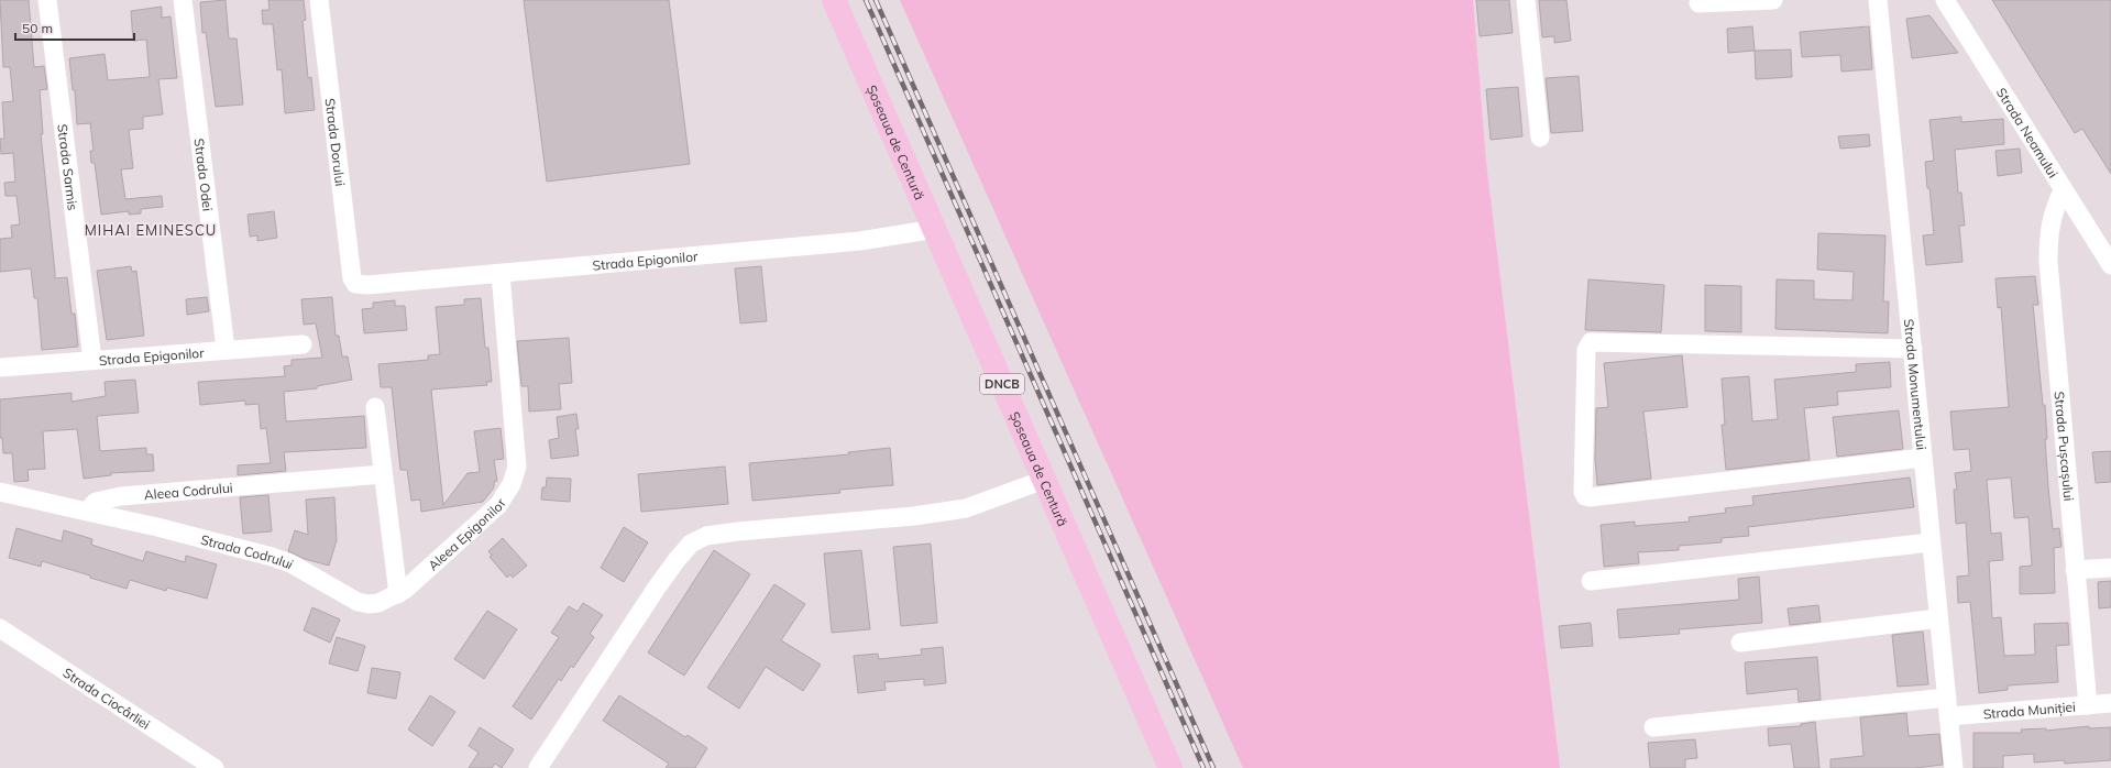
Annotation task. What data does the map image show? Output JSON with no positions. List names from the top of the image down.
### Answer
{
  "streets": {
    "main road": ["Șoseaua de Centură", "DNCB"],
    "street": [
      "Strada Neamului",
      "Strada Dorului",
      "Strada Sarmis",
      "Strada Odei",
      "Strada Epigonilor",
      "Strada Monumentului",
      "Strada Pușcașului",
      "Aleea Codrului",
      "Aleea Epigonilor",
      "Strada Codrului",
      "Strada Ciocârliei",
      "Strada Muniției"
    ]
  },
  "crossings": [
    ["Strada Neamului", "Strada Pușcașului"],
    ["Strada Dorului", "Strada Epigonilor"],
    ["Șoseaua de Centură", "Strada Epigonilor"],
    ["Strada Sarmis", "Strada Epigonilor"],
    ["Strada Odei", "Strada Epigonilor"],
    ["Strada Epigonilor", "Aleea Epigonilor"],
    ["Strada Monumentului", "Strada Muniției"],
    ["Strada Pușcașului", "Strada Muniției"],
    ["Aleea Codrului", "Strada Codrului"],
    ["Aleea Epigonilor", "Strada Codrului"]
  ],
  "districts": ["MIHAI EMINESCU"],
  "scale_bar": "50 m"
}
